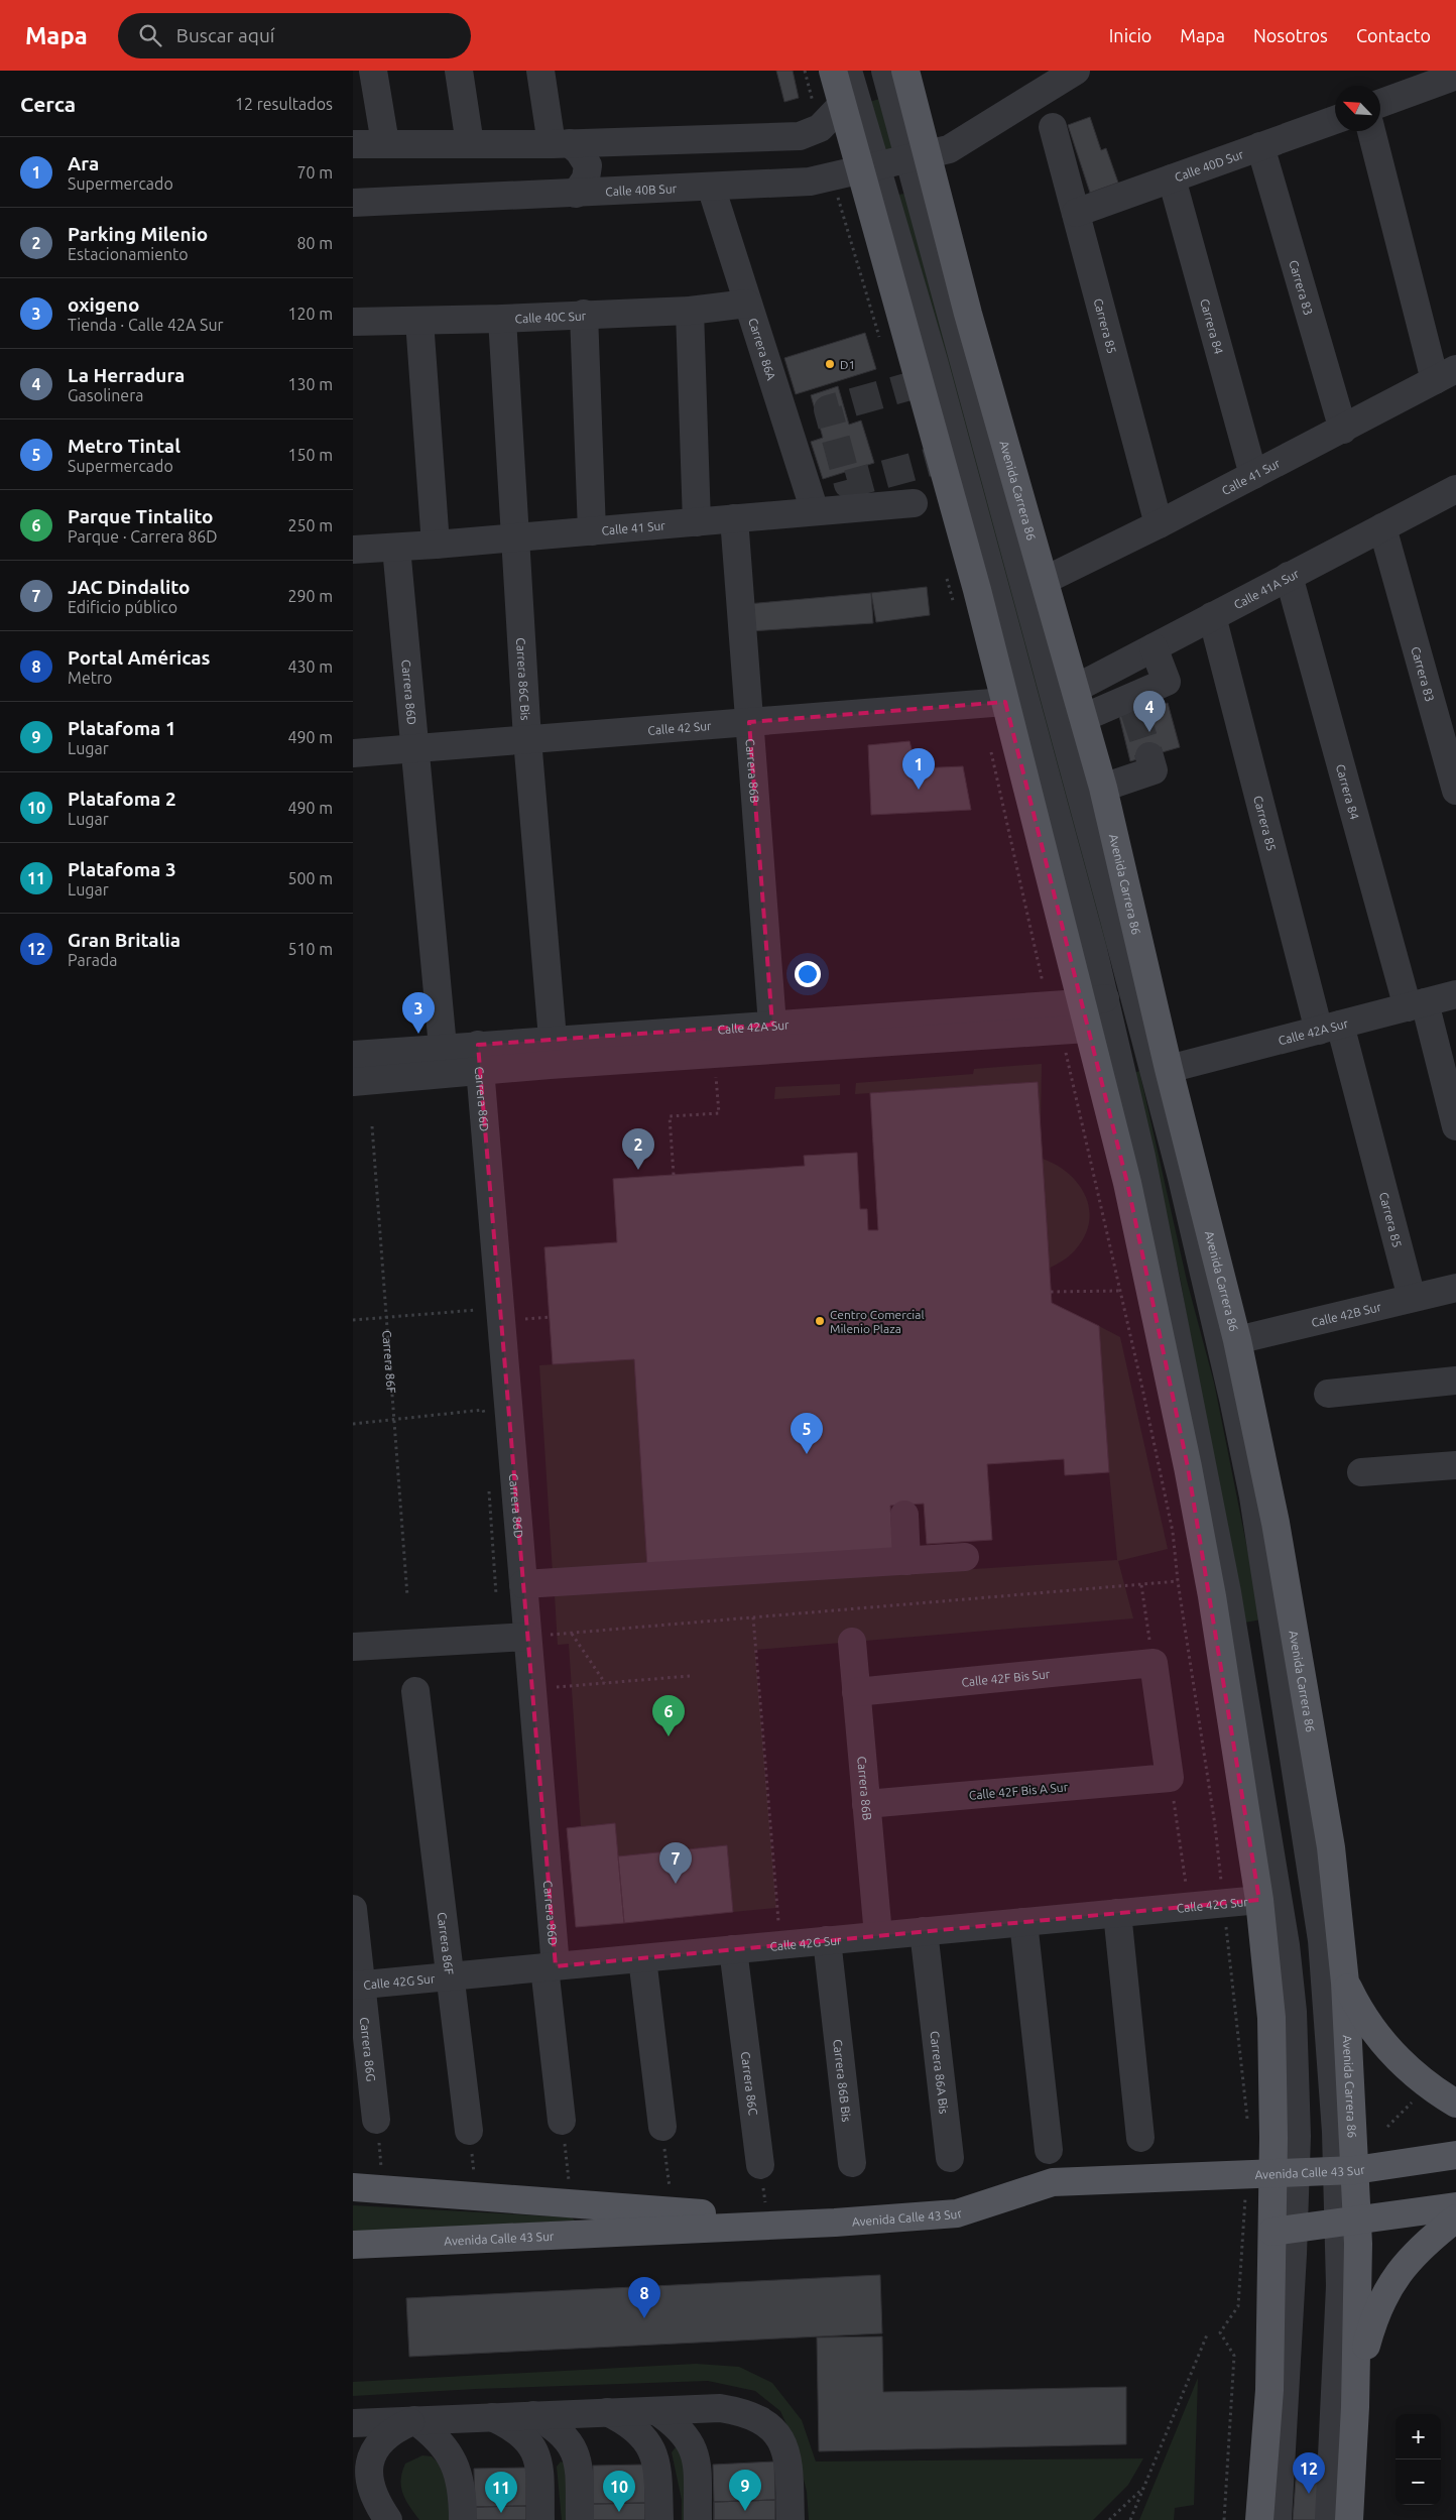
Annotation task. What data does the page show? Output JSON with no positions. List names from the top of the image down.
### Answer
{
  "streets": {
    "main road": ["Avenida Carrera 86", "Avenida Calle 43 Sur"],
    "street": [
      "Calle 40D Sur",
      "Calle 40B Sur",
      "Carrera 83",
      "Calle 40C Sur",
      "Carrera 85",
      "Carrera 84",
      "Carrera 86A",
      "Calle 41 Sur",
      "Calle 41A Sur",
      "Carrera 86C Bis",
      "Carrera 86D",
      "Calle 42 Sur",
      "Carrera 86B",
      "Calle 42A Sur",
      "Calle 42B Sur",
      "Carrera 86F",
      "Calle 42F Bis Sur",
      "Calle 42F Bis A Sur",
      "Calle 42G Sur",
      "Carrera 86G",
      "Carrera 86A Bis",
      "Carrera 86B Bis",
      "Carrera 86C"
    ]
  },
  "crossings": [
    ["Calle 40D Sur", "Carrera 83"],
    ["Calle 40D Sur", "Carrera 85"],
    ["Calle 40D Sur", "Carrera 84"],
    ["Calle 40B Sur", "Carrera 86A"],
    ["Calle 40B Sur", "Avenida Carrera 86"],
    ["Carrera 83", "Calle 41 Sur"],
    ["Carrera 83", "Calle 41A Sur"],
    ["Calle 40C Sur", "Carrera 86A"],
    ["Calle 40C Sur", "Carrera 86C Bis"],
    ["Carrera 85", "Calle 41 Sur"],
    ["Carrera 85", "Calle 41A Sur"],
    ["Carrera 85", "Calle 42A Sur"],
    ["Carrera 85", "Calle 42B Sur"],
    ["Carrera 84", "Calle 41 Sur"],
    ["Carrera 84", "Calle 41A Sur"],
    ["Carrera 84", "Calle 42A Sur"],
    ["Carrera 86A", "Calle 41 Sur"],
    ["Calle 41 Sur", "Avenida Carrera 86"],
    ["Calle 41 Sur", "Carrera 86C Bis"],
    ["Calle 41 Sur", "Carrera 86D"],
    ["Calle 41 Sur", "Carrera 86B"],
    ["Avenida Carrera 86", "Calle 41A Sur"],
    ["Avenida Carrera 86", "Calle 42A Sur"],
    ["Avenida Carrera 86", "Calle 42B Sur"],
    ["Avenida Carrera 86", "Avenida Calle 43 Sur"],
    ["Carrera 86C Bis", "Calle 42 Sur"],
    ["Carrera 86C Bis", "Calle 42A Sur"],
    ["Carrera 86D", "Calle 42 Sur"],
    ["Carrera 86D", "Calle 42A Sur"],
    ["Carrera 86D", "Calle 42G Sur"],
    ["Calle 42 Sur", "Carrera 86B"],
    ["Carrera 86B", "Calle 42A Sur"],
    ["Carrera 86B", "Calle 42F Bis Sur"],
    ["Carrera 86B", "Calle 42F Bis A Sur"],
    ["Carrera 86B", "Calle 42G Sur"],
    ["Carrera 86F", "Calle 42G Sur"],
    ["Calle 42G Sur", "Carrera 86G"],
    ["Calle 42G Sur", "Carrera 86A Bis"],
    ["Calle 42G Sur", "Carrera 86B Bis"],
    ["Calle 42G Sur", "Carrera 86C"]
  ],
  "places": ["D1", "Centro Comercial Milenio Plaza"],
  "north": "top left",
  "page": {
    "header": "Mapa",
    "search": "Buscar aquí",
    "nav": [
      "Inicio",
      "Mapa",
      "Nosotros",
      "Contacto"
    ],
    "heading": ["Cerca", "12 resultados"],
    "list": [
      {
        "mark": "1",
        "name": "Ara",
        "note": "Supermercado",
        "value": "70 m"
      },
      {
        "mark": "2",
        "name": "Parking Milenio",
        "note": "Estacionamiento",
        "value": "80 m"
      },
      {
        "mark": "3",
        "name": "oxigeno",
        "note": "Tienda · Calle 42A Sur",
        "value": "120 m"
      },
      {
        "mark": "4",
        "name": "La Herradura",
        "note": "Gasolinera",
        "value": "130 m"
      },
      {
        "mark": "5",
        "name": "Metro Tintal",
        "note": "Supermercado",
        "value": "150 m"
      },
      {
        "mark": "6",
        "name": "Parque Tintalito",
        "note": "Parque · Carrera 86D",
        "value": "250 m"
      },
      {
        "mark": "7",
        "name": "JAC Dindalito",
        "note": "Edificio público",
        "value": "290 m"
      },
      {
        "mark": "8",
        "name": "Portal Américas",
        "note": "Metro",
        "value": "430 m"
      },
      {
        "mark": "9",
        "name": "Platafoma 1",
        "note": "Lugar",
        "value": "490 m"
      },
      {
        "mark": "10",
        "name": "Platafoma 2",
        "note": "Lugar",
        "value": "490 m"
      },
      {
        "mark": "11",
        "name": "Platafoma 3",
        "note": "Lugar",
        "value": "500 m"
      },
      {
        "mark": "12",
        "name": "Gran Britalia",
        "note": "Parada",
        "value": "510 m"
      }
    ],
    "pins": [
      "4",
      "1",
      "3",
      "2",
      "5",
      "6",
      "7",
      "8",
      "12",
      "9",
      "10",
      "11"
    ],
    "map_buttons": ["+", "−"]
  }
}
